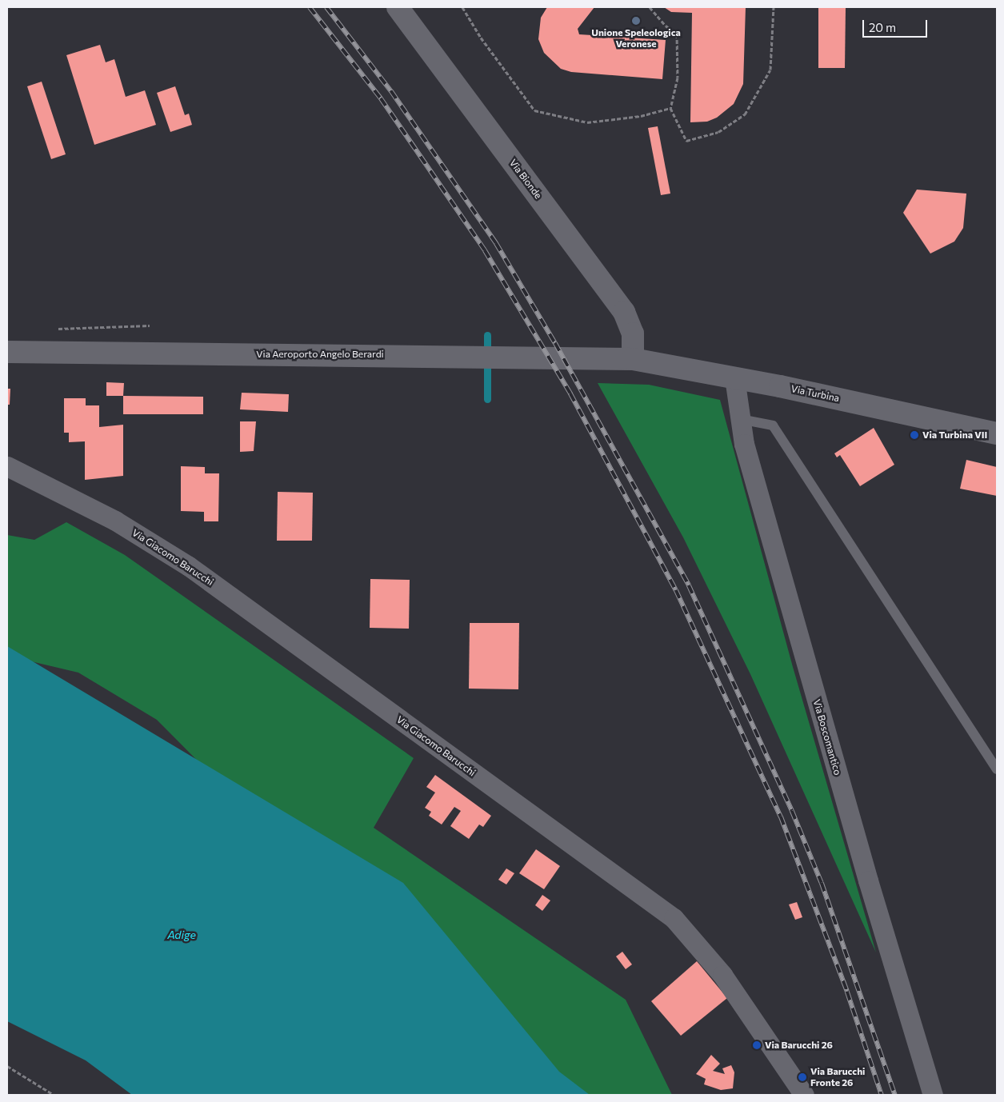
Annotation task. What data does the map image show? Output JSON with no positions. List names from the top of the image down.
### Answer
{
  "streets": {
    "street": [
      "Via Bionde",
      "Via Aeroporto Angelo Berardi",
      "Via Turbina",
      "Via Giacomo Barucchi",
      "Via Boscomantico"
    ]
  },
  "crossings": [
    ["Via Bionde", "Via Aeroporto Angelo Berardi"],
    ["Via Bionde", "Via Turbina"],
    ["Via Aeroporto Angelo Berardi", "Via Turbina"],
    ["Via Turbina", "Via Boscomantico"]
  ],
  "water": ["Adige"],
  "places": [
    "Unione Speleologica Veronese",
    "Via Turbina VII",
    "Via Barucchi 26",
    "Via Barucchi Fronte 26"
  ],
  "scale_bar": "20 m"
}
